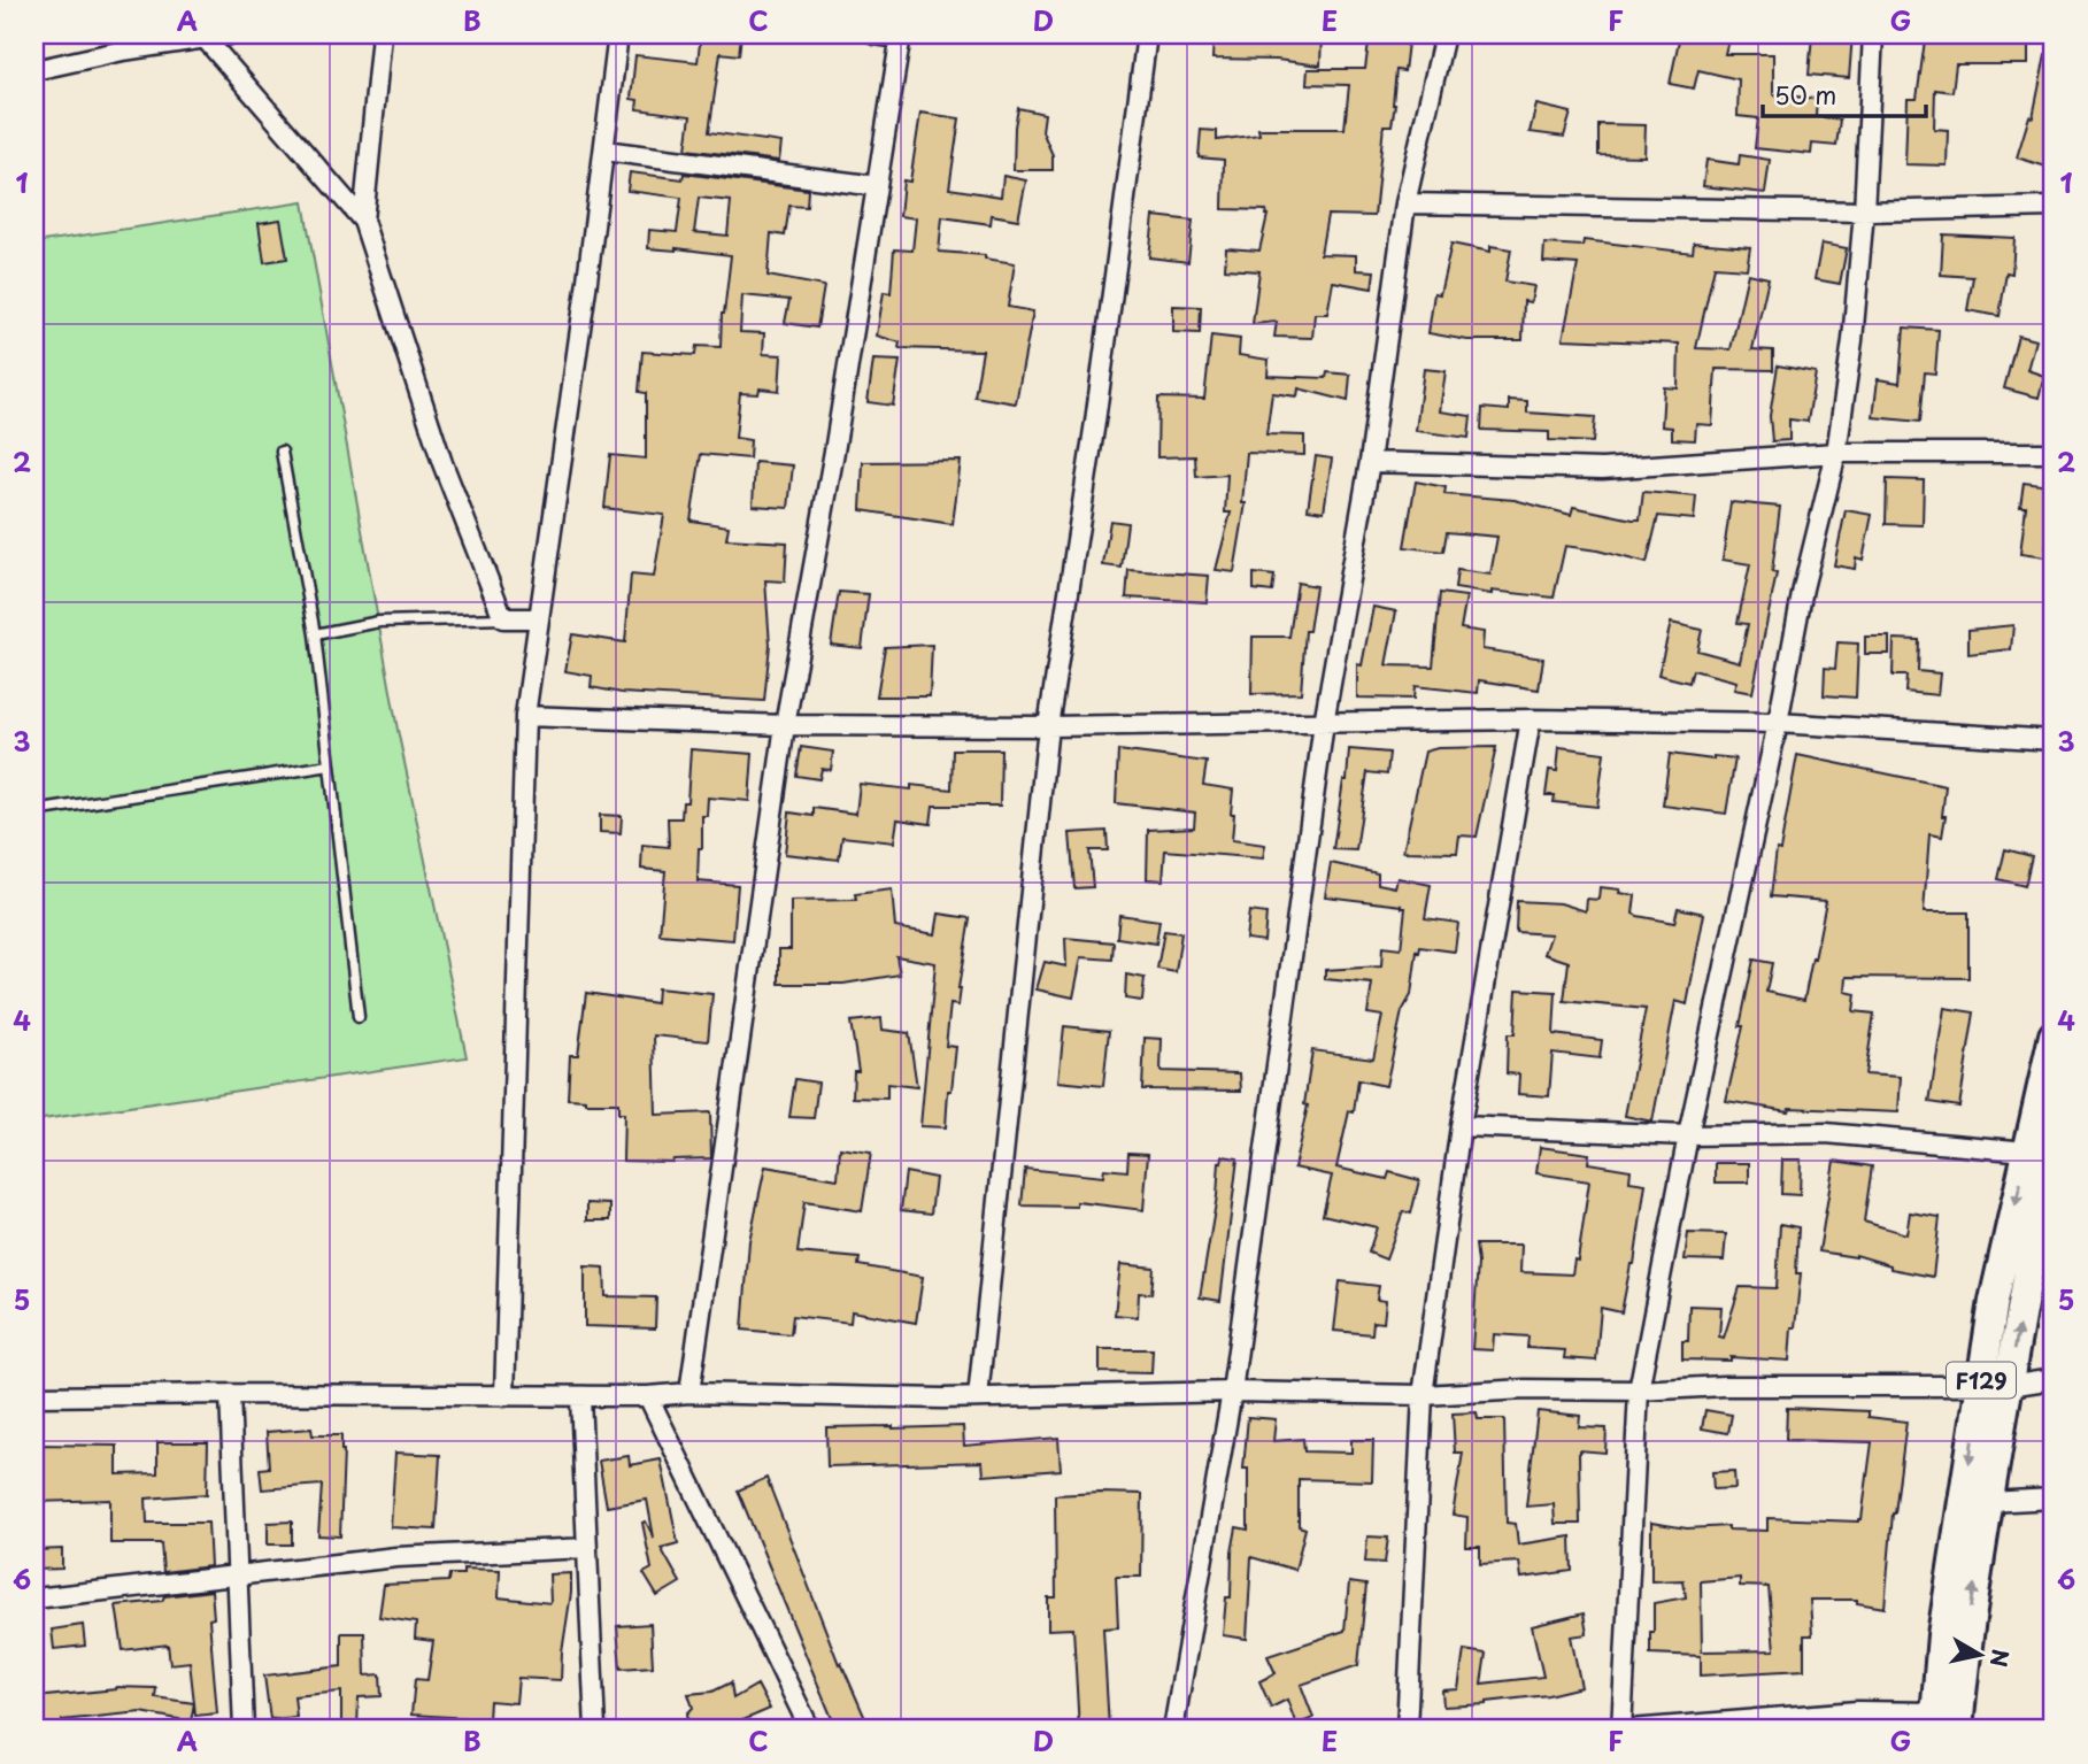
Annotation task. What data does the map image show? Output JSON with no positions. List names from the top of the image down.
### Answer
{
  "streets": {
    "main road": ["F129"]
  },
  "scale_bar": "50 m",
  "north": "right",
  "grid": {
    "columns": [
      "A",
      "B",
      "C",
      "D",
      "E",
      "F",
      "G"
    ],
    "rows": [
      "1",
      "2",
      "3",
      "4",
      "5",
      "6"
    ]
  }
}
